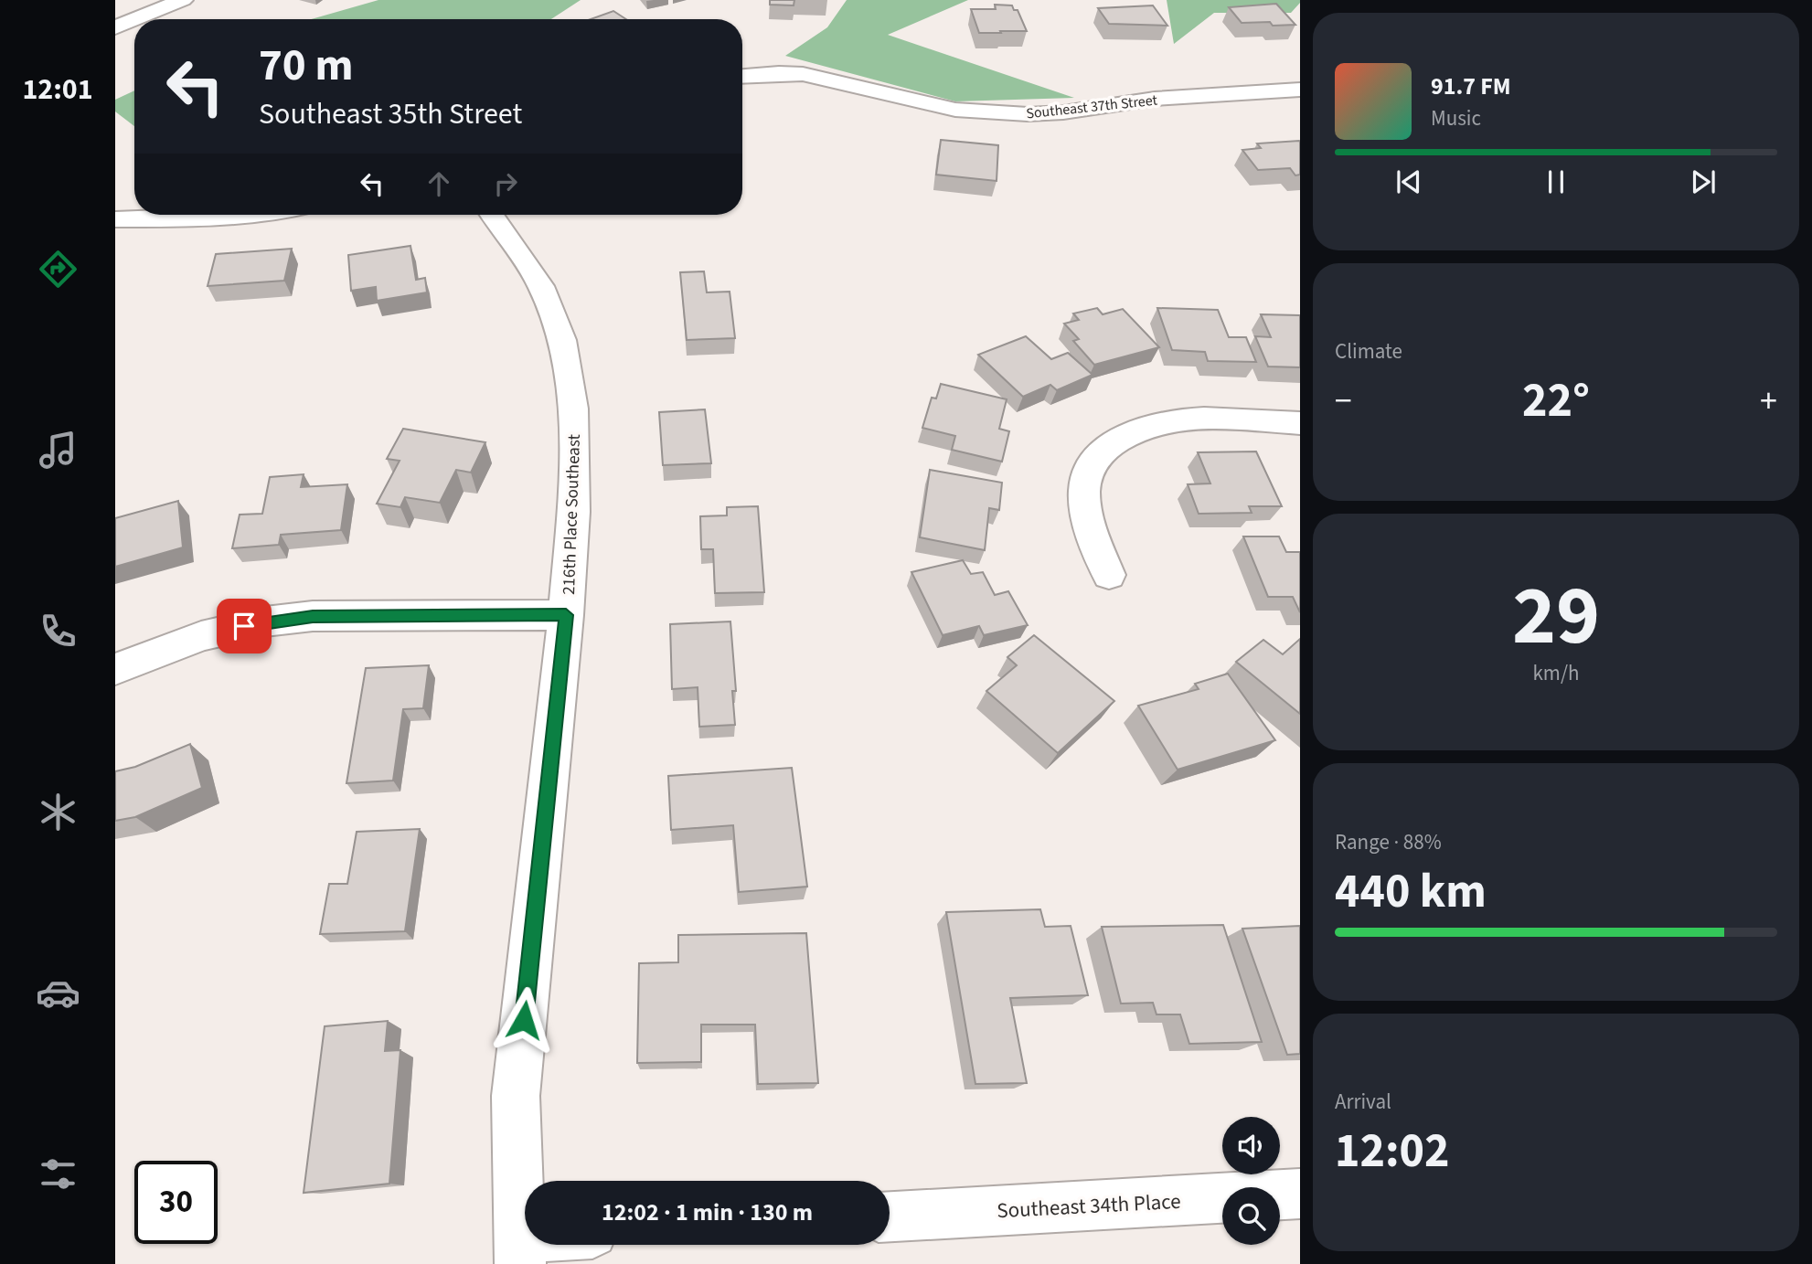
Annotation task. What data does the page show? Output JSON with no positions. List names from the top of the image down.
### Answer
{
  "streets": {
    "street": ["Southeast 37th Street", "216th Place Southeast", "Southeast 34th Place"]
  },
  "page": {
    "tabs": "12:01",
    "turn": ["70 m", "Southeast 35th Street"],
    "song": ["91.7 FM", "Music"],
    "tile": [
      "Climate",
      ["29", "km/h"],
      ["Range · 88%", "440 km"],
      ["Arrival", "12:02"]
    ],
    "heat": ["−", "22°", "+"],
    "limit": "30",
    "trip": "12:02 · 1 min · 130 m"
  }
}
